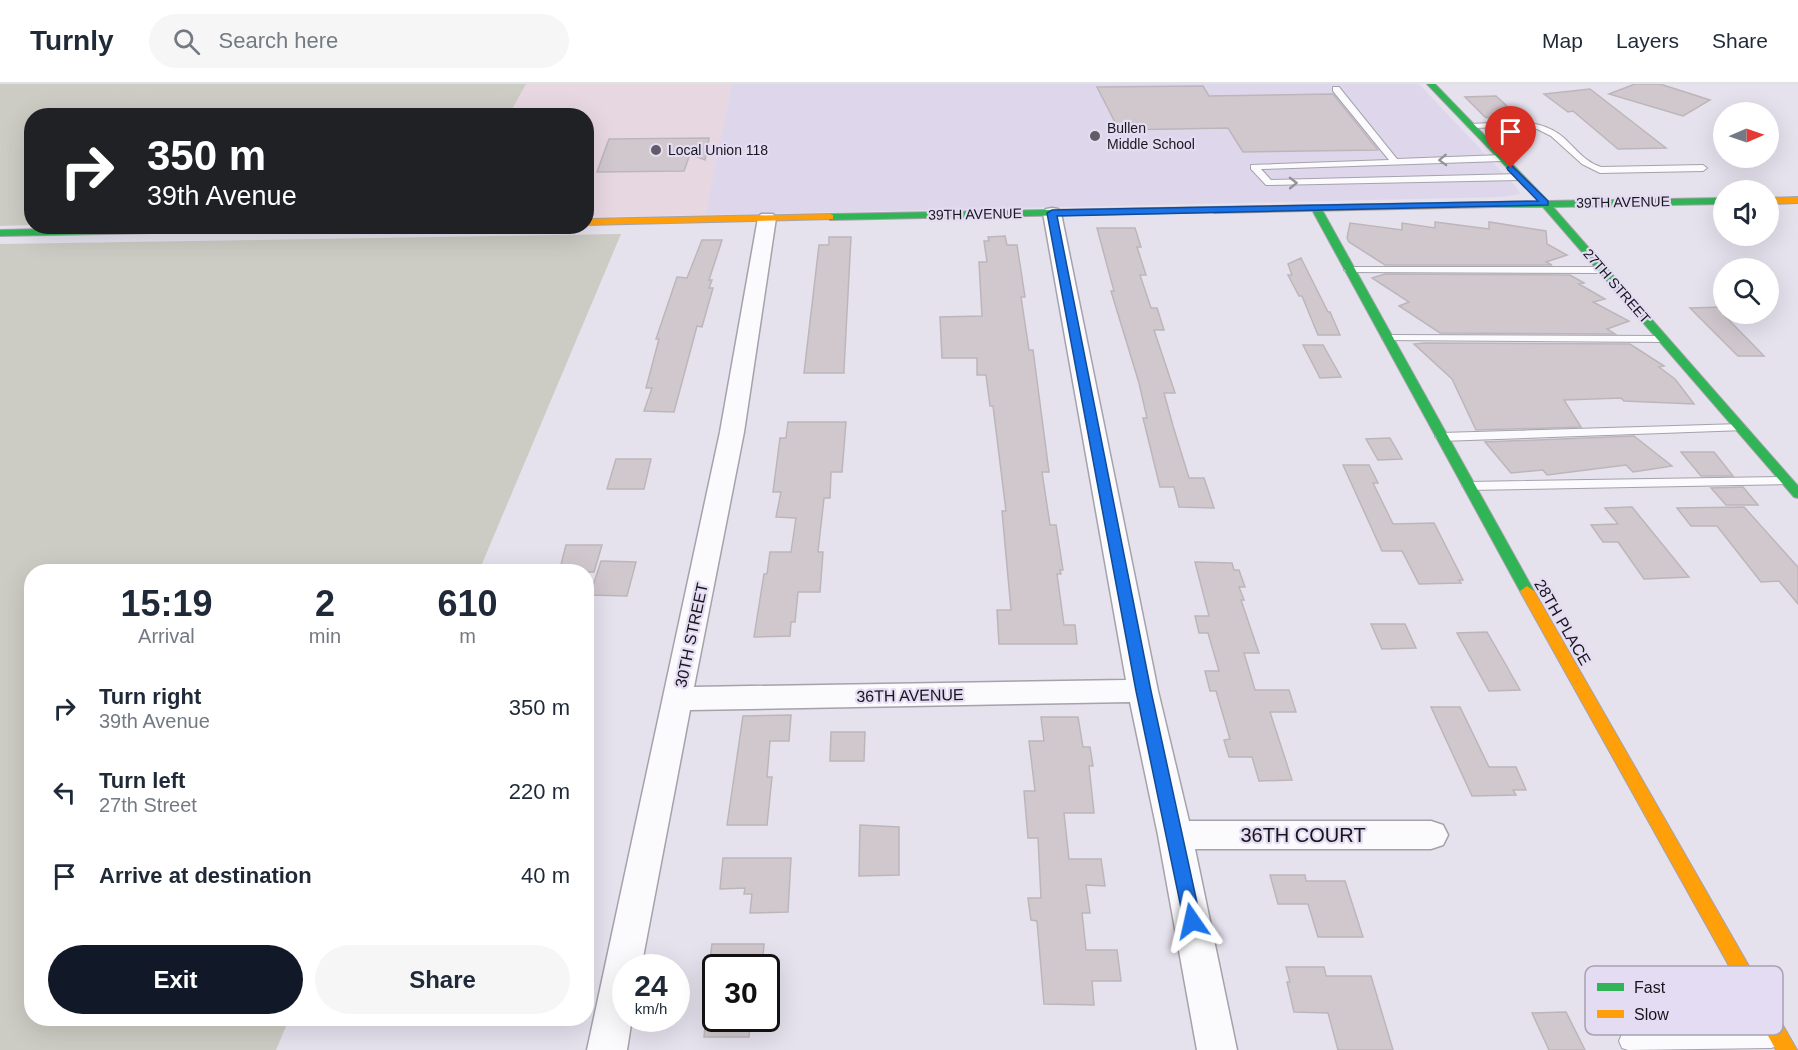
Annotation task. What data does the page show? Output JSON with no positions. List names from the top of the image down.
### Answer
{
  "streets": {
    "street": [
      "39TH AVENUE",
      "27TH STREET",
      "28TH PLACE",
      "30TH STREET",
      "36TH AVENUE",
      "36TH COURT"
    ]
  },
  "crossings": [
    ["39TH AVENUE", "27TH STREET"],
    ["39TH AVENUE", "28TH PLACE"],
    ["39TH AVENUE", "30TH STREET"],
    ["30TH STREET", "36TH AVENUE"]
  ],
  "places": ["Bullen Middle School", "Local Union 118"],
  "legend": ["Fast", "Slow"],
  "north": "right",
  "page": {
    "header": "Turnly",
    "search": "Search here",
    "nav": ["Map", "Layers", "Share"],
    "turn": ["350 m", "39th Avenue"],
    "eta": [
      "15:19",
      "Arrival",
      "2",
      "min",
      "610",
      "m"
    ],
    "list": [
      {
        "name": "Turn right",
        "note": "39th Avenue",
        "value": "350 m"
      },
      {
        "name": "Turn left",
        "note": "27th Street",
        "value": "220 m"
      },
      {
        "name": "Arrive at destination",
        "value": "40 m"
      }
    ],
    "buttons": ["Exit", "Share"],
    "speed": "24 km/h",
    "limit": "30"
  }
}
